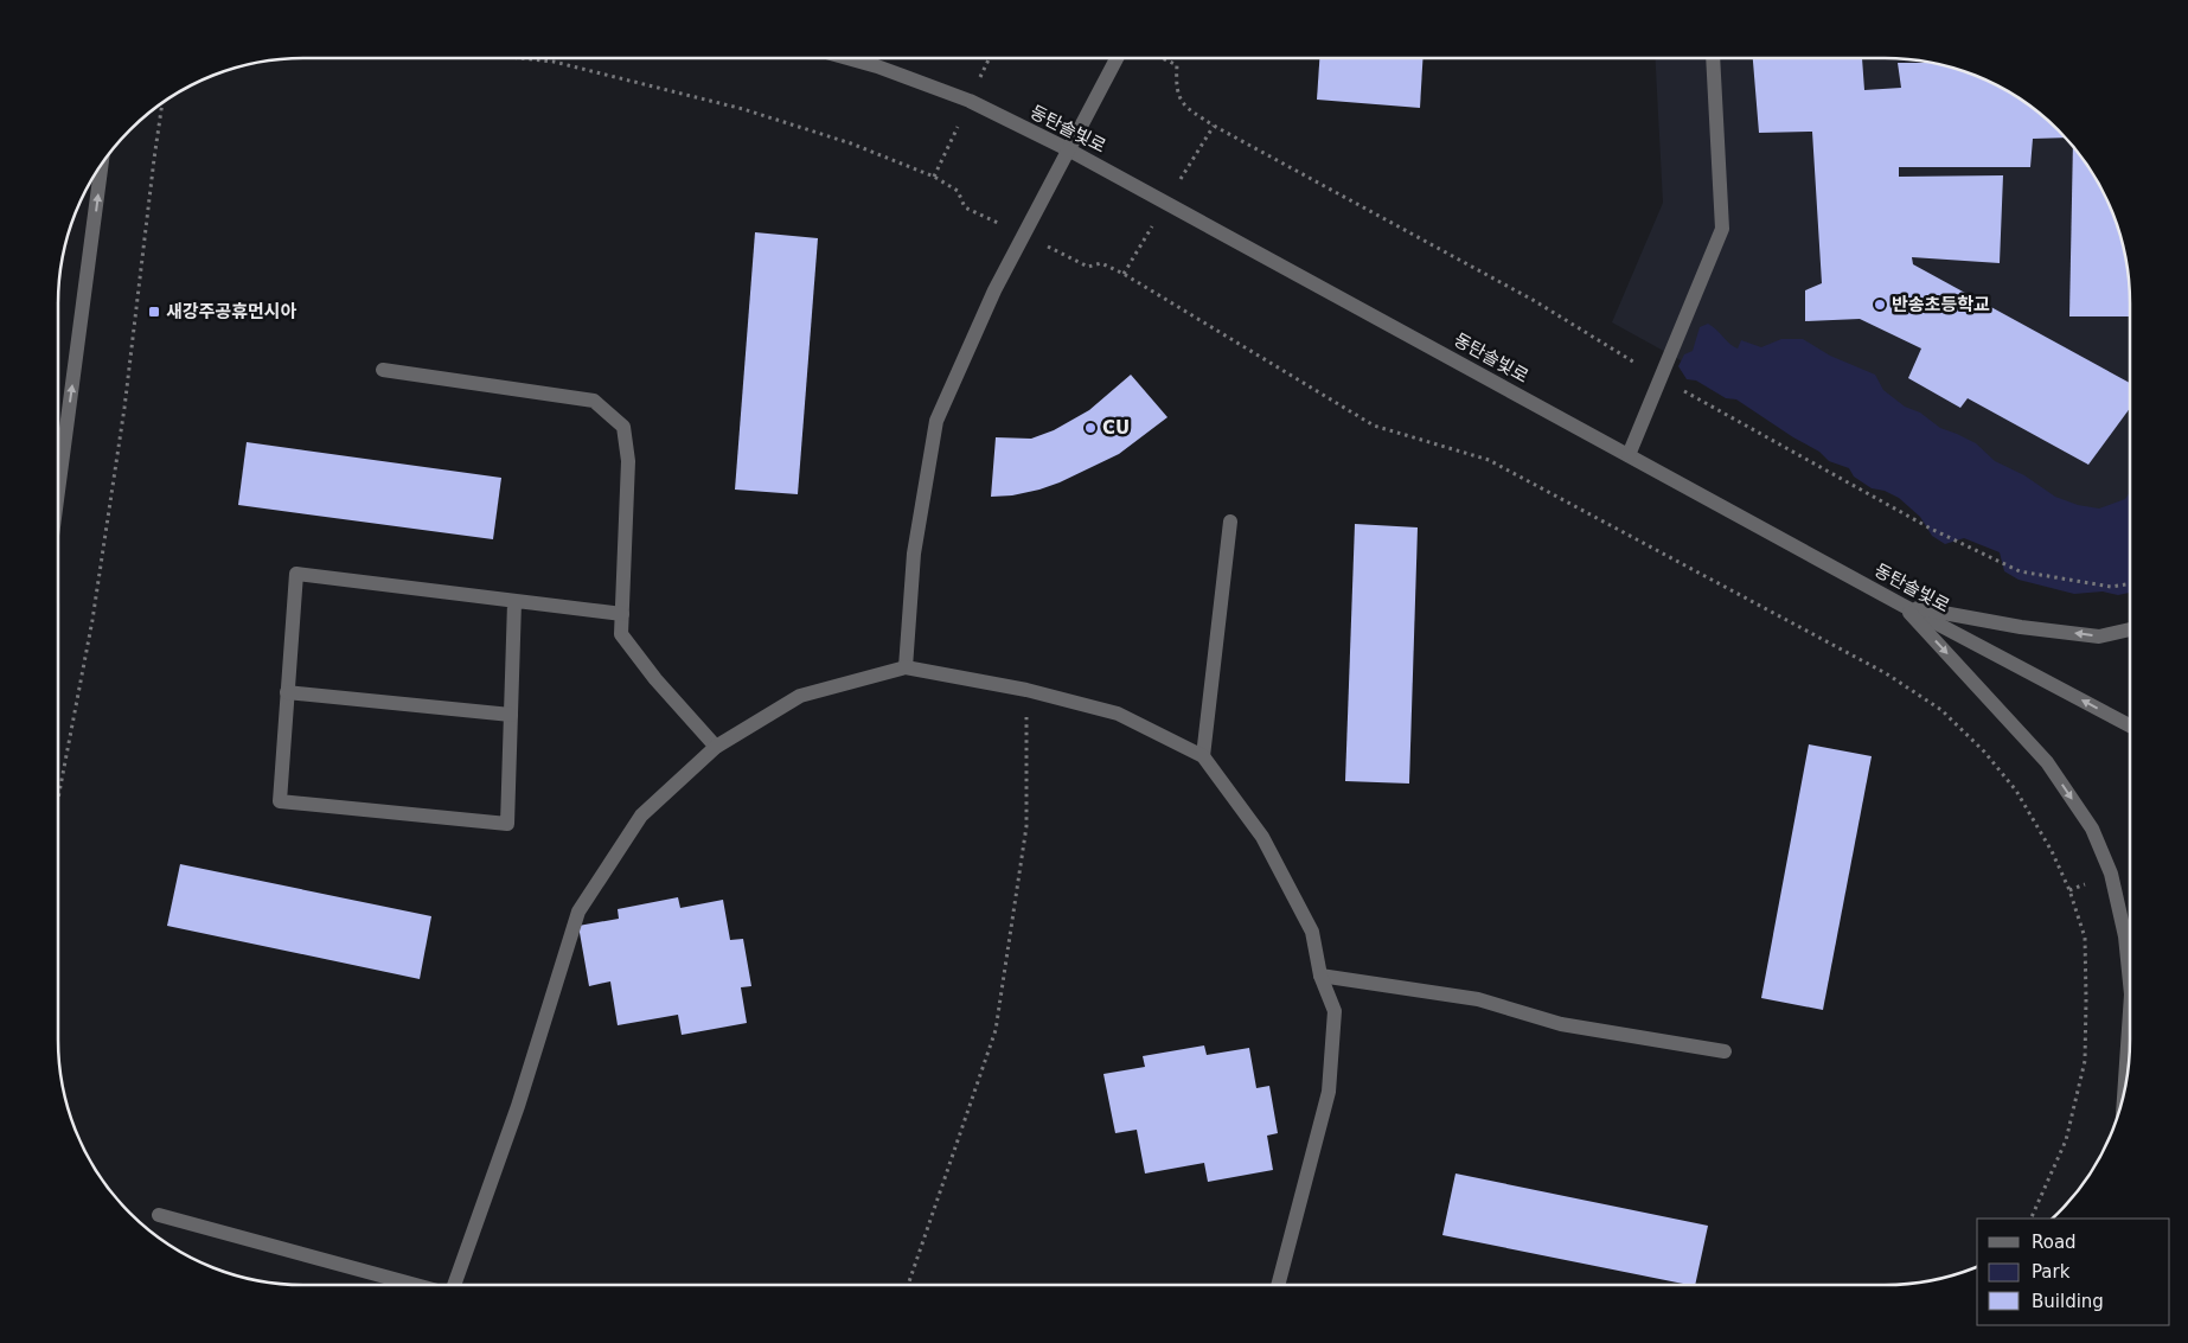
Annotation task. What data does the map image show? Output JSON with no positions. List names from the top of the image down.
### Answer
{
  "streets": {
    "street": ["동탄솔빛로"]
  },
  "places": {
    "other": ["반송초등학교", "CU"],
    "transit": ["새강주공휴먼시아"]
  },
  "legend": ["Road", "Park", "Building"]
}
